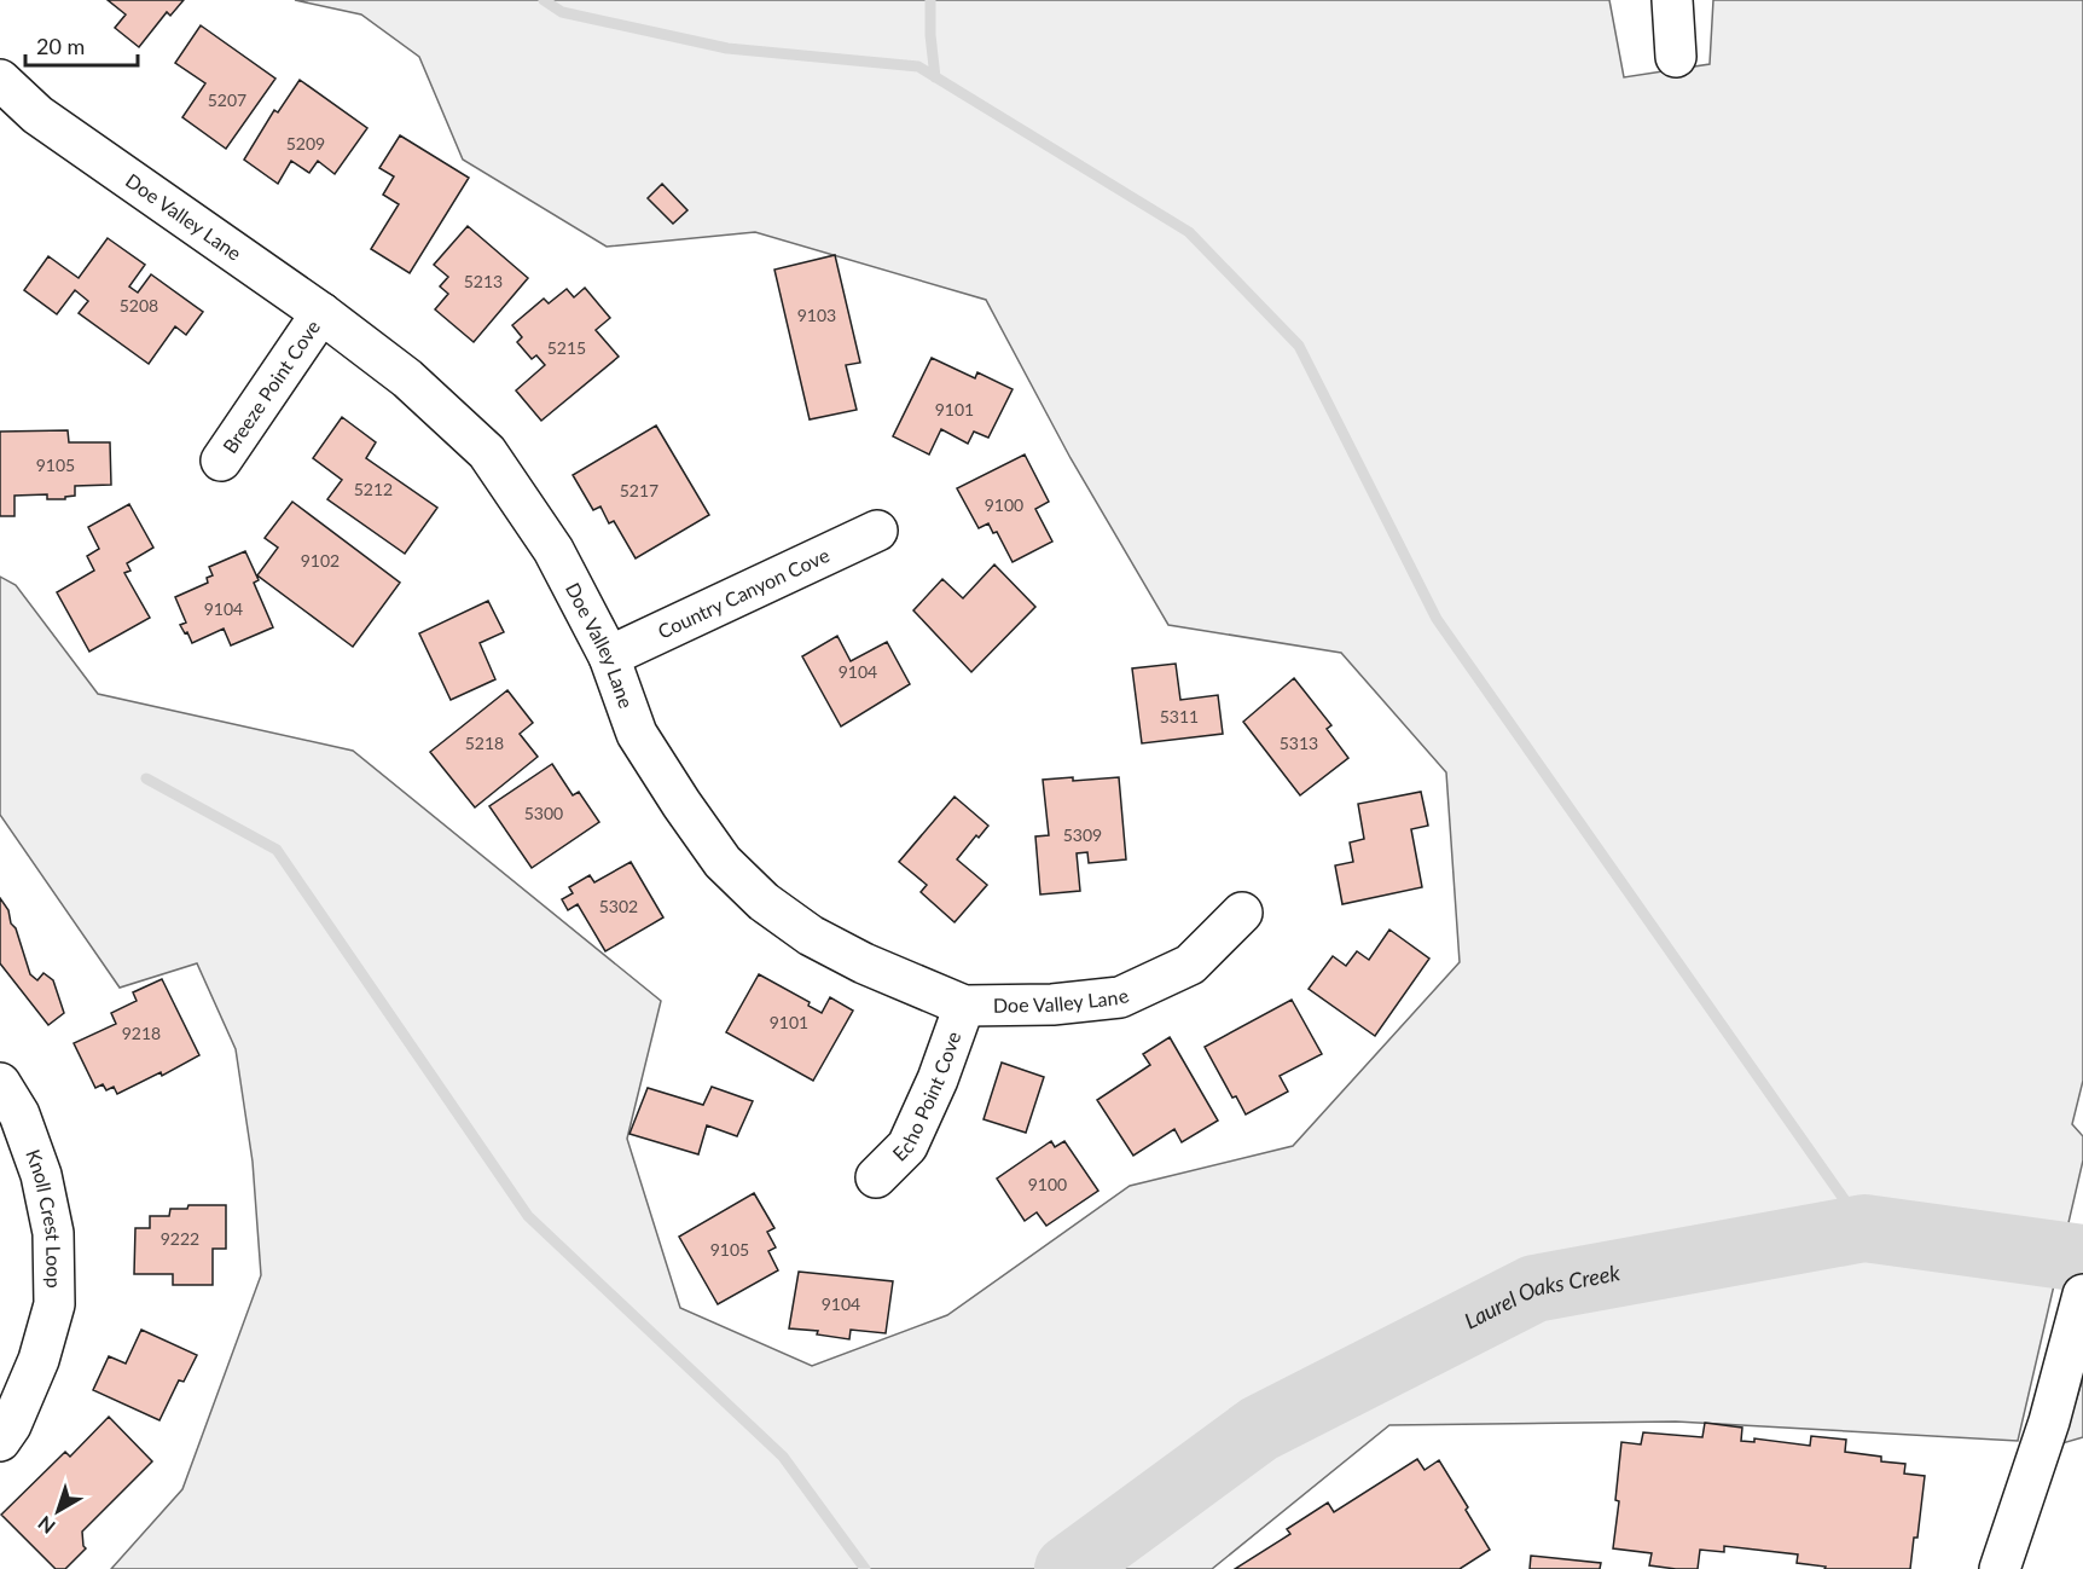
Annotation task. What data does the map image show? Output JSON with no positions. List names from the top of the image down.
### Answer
{
  "streets": {
    "street": [
      "Doe Valley Lane",
      "Breeze Point Cove",
      "Country Canyon Cove",
      "Echo Point Cove",
      "Knoll Crest Loop"
    ]
  },
  "crossings": [
    ["Doe Valley Lane", "Breeze Point Cove"],
    ["Doe Valley Lane", "Country Canyon Cove"],
    ["Doe Valley Lane", "Echo Point Cove"]
  ],
  "water": ["Laurel Oaks Creek"],
  "house_numbers": [
    "5207",
    "5209",
    "5213",
    "5208",
    "9103",
    "5215",
    "9101",
    "9105",
    "5212",
    "5217",
    "9100",
    "9102",
    "9104",
    "9104",
    "5311",
    "5218",
    "5313",
    "5300",
    "5309",
    "5302",
    "9101",
    "9218",
    "9100",
    "9222",
    "9105",
    "9104"
  ],
  "scale_bar": "20 m",
  "north": "bottom left"
}
